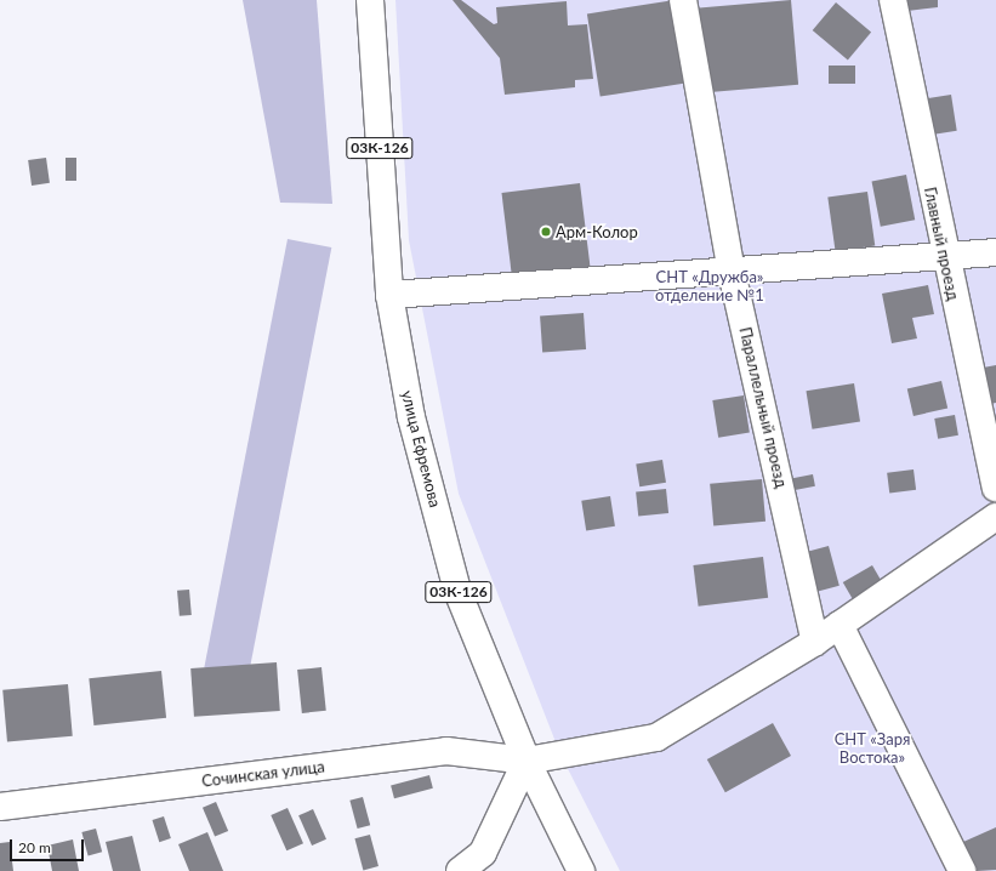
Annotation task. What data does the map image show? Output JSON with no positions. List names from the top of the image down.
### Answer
{
  "streets": {
    "main road": [
      "03К-126",
      "Главный проезд",
      "Параллельный проезд",
      "улица Ефремова",
      "Сочинская улица"
    ]
  },
  "crossings": [
    ["Параллельный проезд", "Сочинская улица"],
    ["улица Ефремова", "Сочинская улица"]
  ],
  "parks": ["СНТ «Дружба» отделение №1", "СНТ «Заря Востока»"],
  "places": ["Арм-Колор"],
  "scale_bar": "20 m"
}
